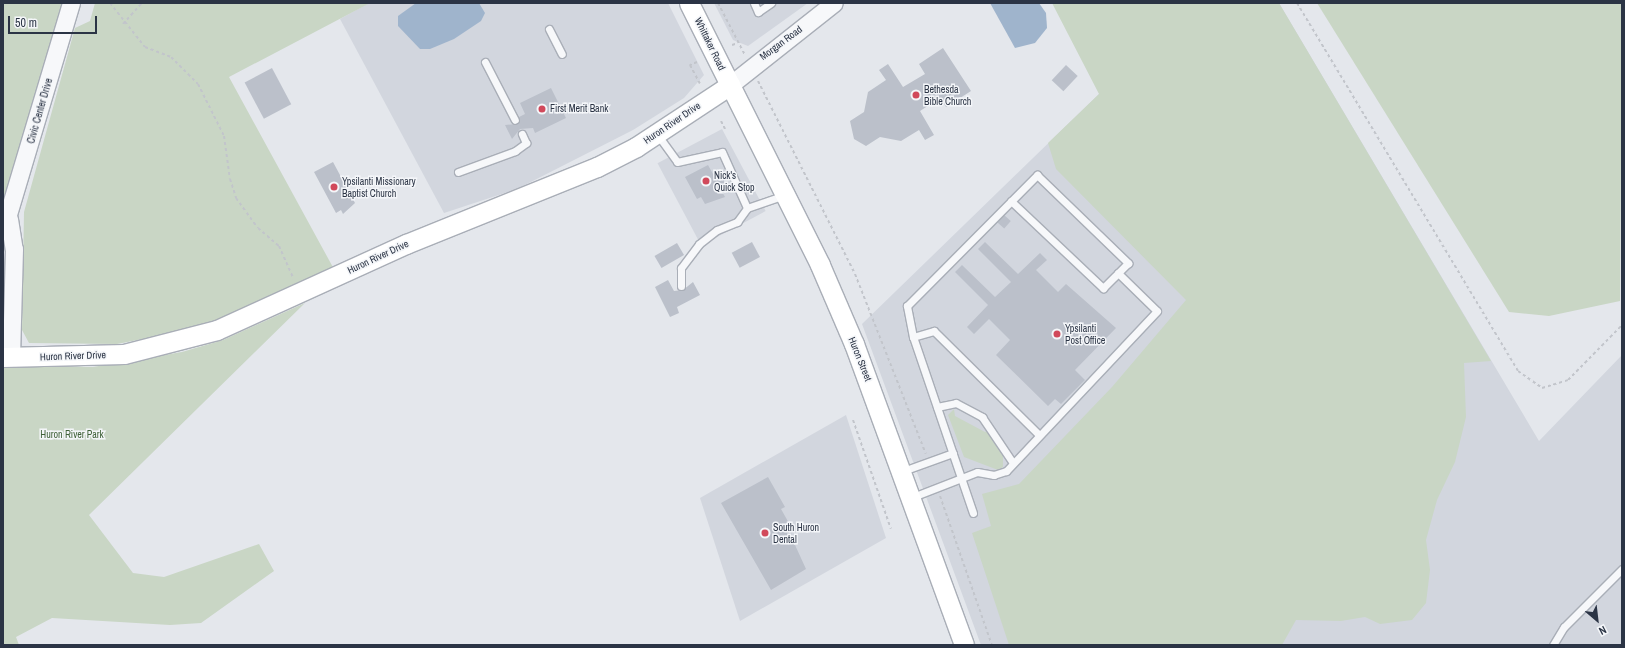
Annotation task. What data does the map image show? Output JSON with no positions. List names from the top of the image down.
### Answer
{
  "streets": {
    "main road": ["Whittaker Road", "Huron River Drive", "Huron Street"],
    "street": ["Morgan Road", "Civic Center Drive"]
  },
  "crossings": [
    ["Morgan Road", "Whittaker Road"],
    ["Morgan Road", "Huron River Drive"],
    ["Morgan Road", "Huron Street"],
    ["Whittaker Road", "Huron River Drive"],
    ["Whittaker Road", "Huron Street"],
    ["Civic Center Drive", "Huron River Drive"],
    ["Huron River Drive", "Huron Street"]
  ],
  "parks": ["Huron River Park"],
  "places": [
    "Bethesda Bible Church",
    "First Merit Bank",
    "Nick's Quick Stop",
    "Ypsilanti Missionary Baptist Church",
    "Ypsilanti Post Office",
    "South Huron Dental"
  ],
  "scale_bar": "50 m",
  "north": "bottom right"
}
